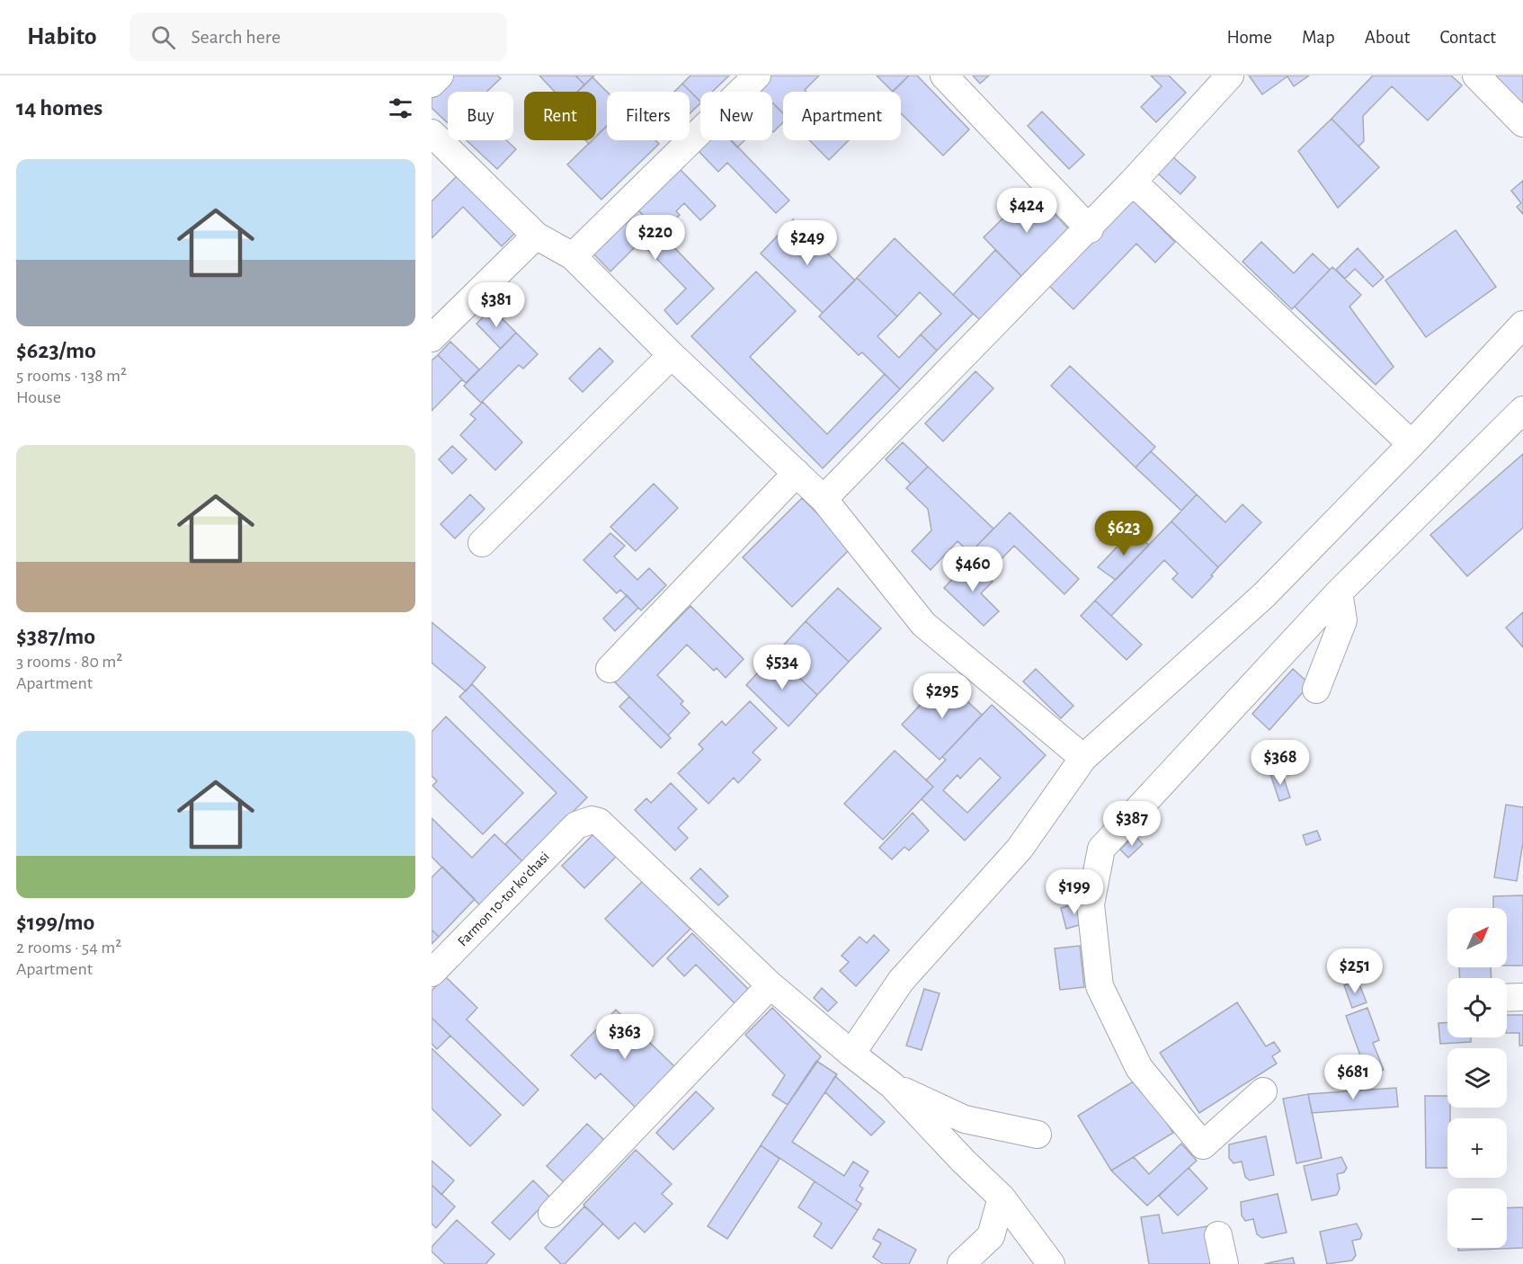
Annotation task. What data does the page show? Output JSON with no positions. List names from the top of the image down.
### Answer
{
  "streets": {
    "street": ["Farmon 10-tor koʻchasi"]
  },
  "north": "top right",
  "page": {
    "header": "Habito",
    "search": "Search here",
    "nav": [
      "Home",
      "Map",
      "About",
      "Contact"
    ],
    "heading": "14 homes",
    "chip": [
      "Buy",
      "Rent",
      "Filters",
      "New",
      "Apartment"
    ],
    "list": [
      {
        "name": "$623/mo",
        "note": "5 rooms · 138 m² · House"
      },
      {
        "name": "$387/mo",
        "note": "3 rooms · 80 m² · Apartment"
      },
      {
        "name": "$199/mo",
        "note": "2 rooms · 54 m² · Apartment"
      }
    ],
    "price": [
      "$424",
      "$220",
      "$249",
      "$381",
      "$623",
      "$460",
      "$534",
      "$295",
      "$368",
      "$387",
      "$199",
      "$251",
      "$363",
      "$681"
    ],
    "map_buttons": ["+", "−"]
  }
}
